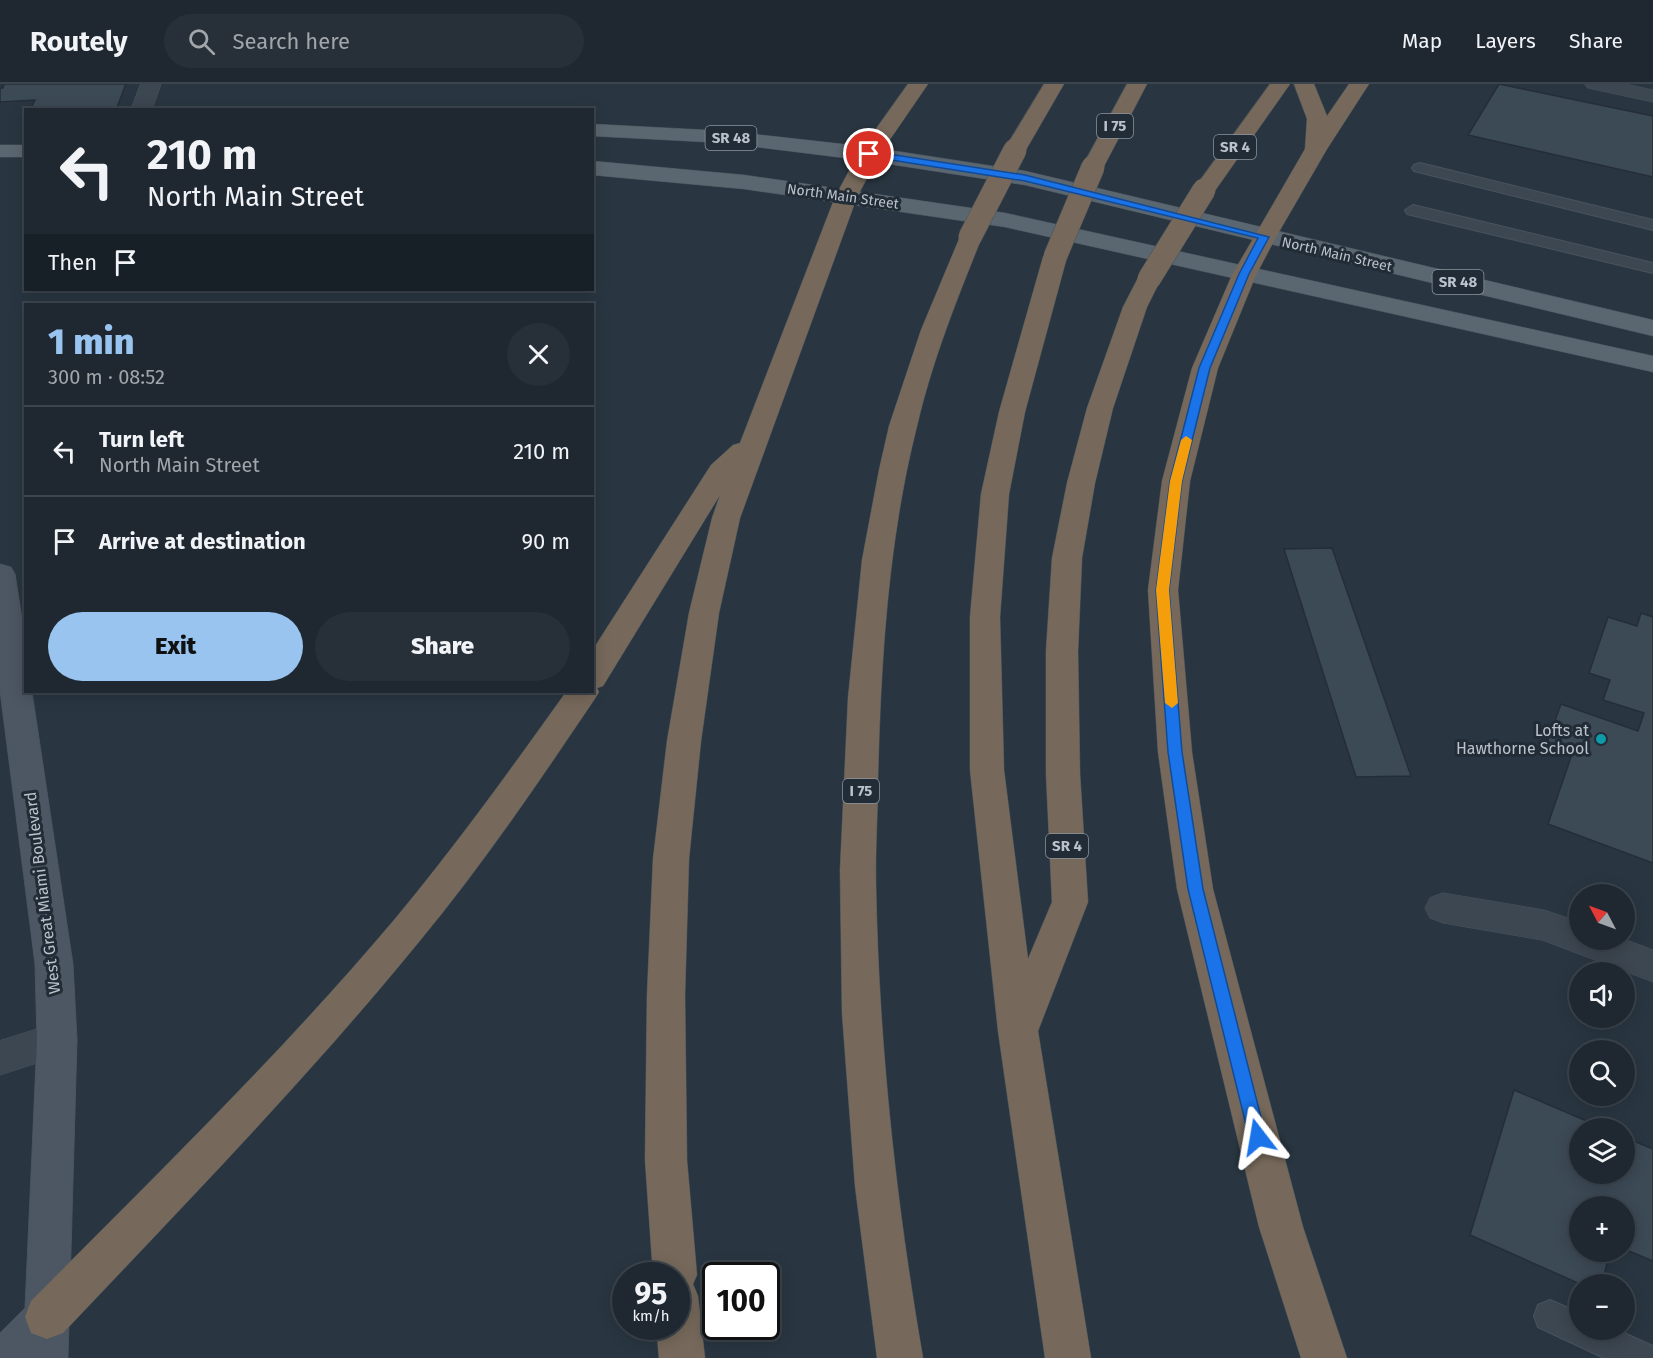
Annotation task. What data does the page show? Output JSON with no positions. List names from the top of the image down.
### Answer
{
  "streets": {
    "highway": ["I 75", "SR 4"],
    "main road": ["SR 48", "North Main Street", "West Great Miami Boulevard"]
  },
  "crossings": [
    ["I 75", "SR 4"]
  ],
  "places": ["Lofts at Hawthorne School"],
  "north": "top left",
  "page": {
    "header": "Routely",
    "search": "Search here",
    "nav": ["Map", "Layers", "Share"],
    "turn": ["210 m", "North Main Street"],
    "then": "Then",
    "heading": ["1 min", "300 m · 08:52"],
    "list": [
      {
        "name": "Turn left",
        "note": "North Main Street",
        "value": "210 m"
      },
      {
        "name": "Arrive at destination",
        "value": "90 m"
      }
    ],
    "buttons": ["Exit", "Share"],
    "map_buttons": ["+", "−"],
    "speed": "95 km/h",
    "limit": "100"
  }
}
